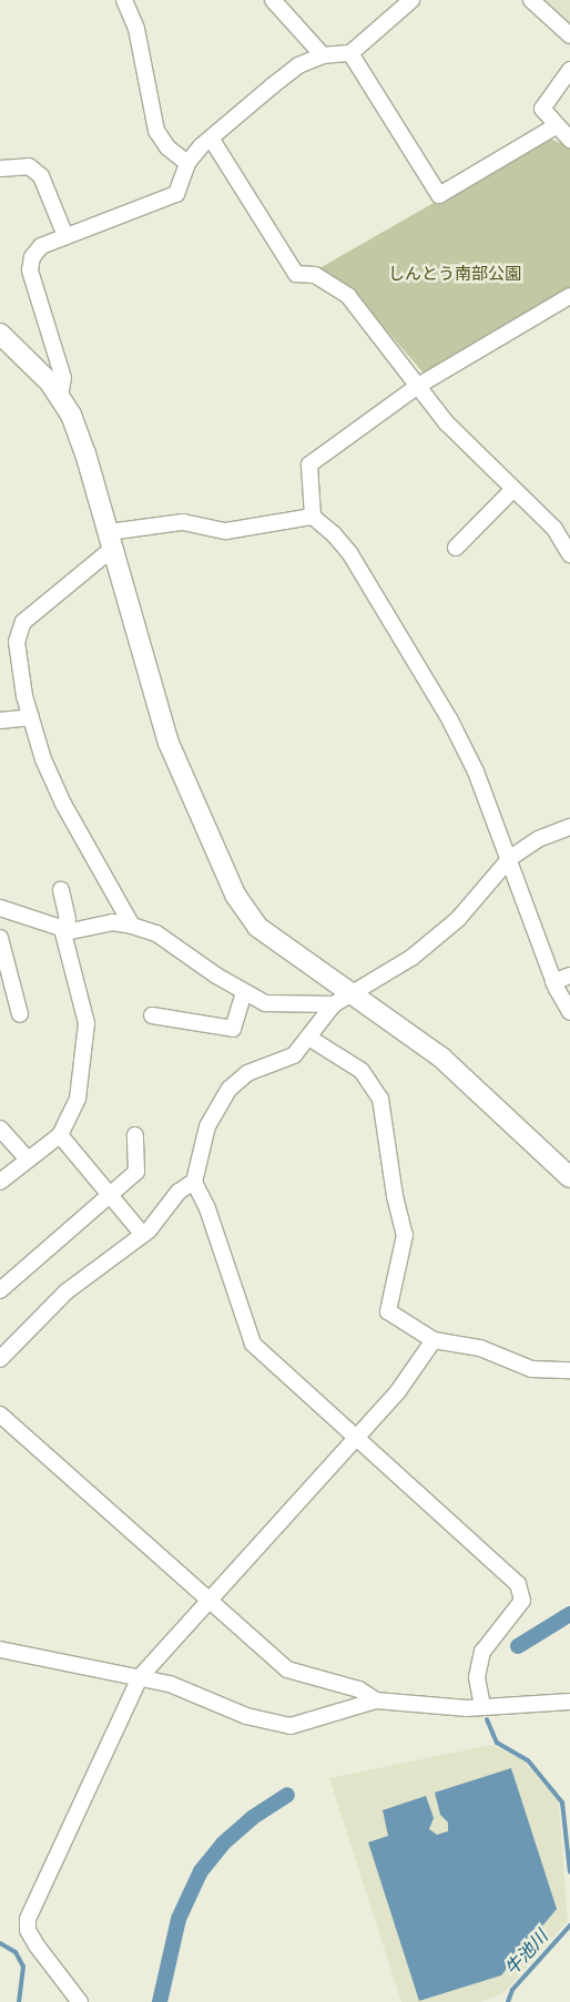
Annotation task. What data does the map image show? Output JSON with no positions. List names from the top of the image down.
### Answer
{
  "water": ["牛池川"],
  "parks": ["しんとう南部公園"]
}
